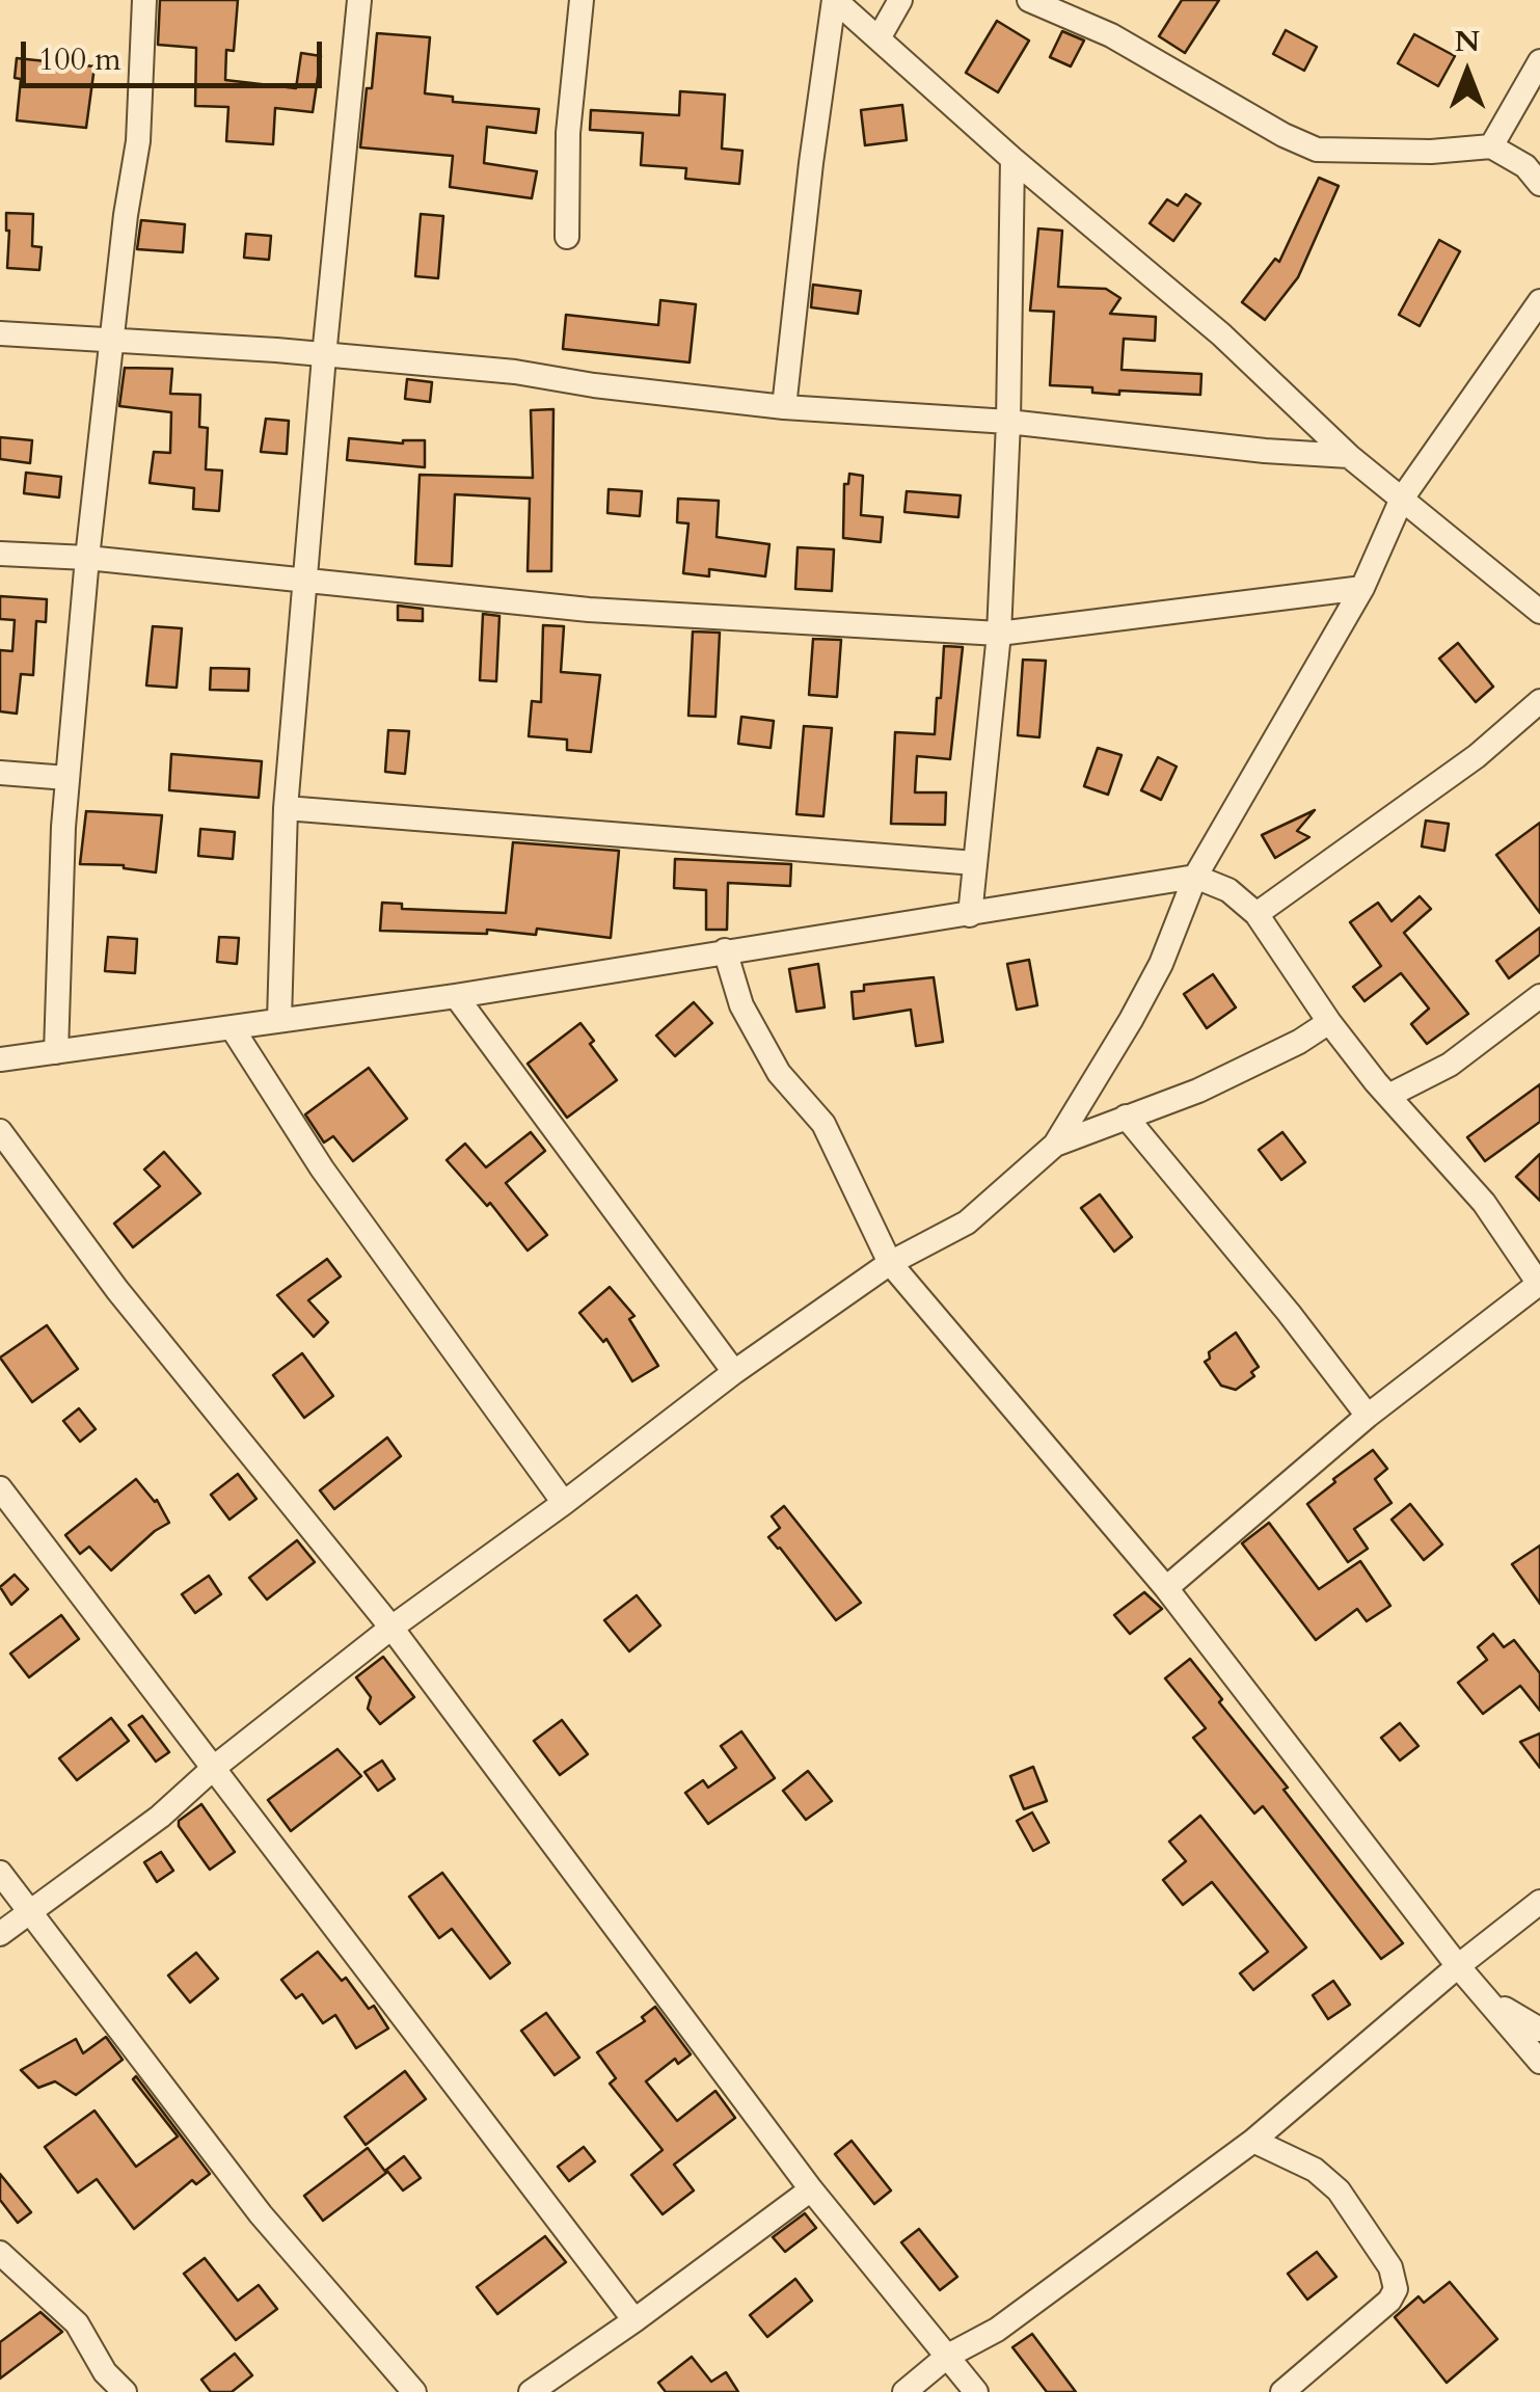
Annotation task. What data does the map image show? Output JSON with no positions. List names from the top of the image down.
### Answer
{
  "scale_bar": "100 m",
  "north": "top"
}
